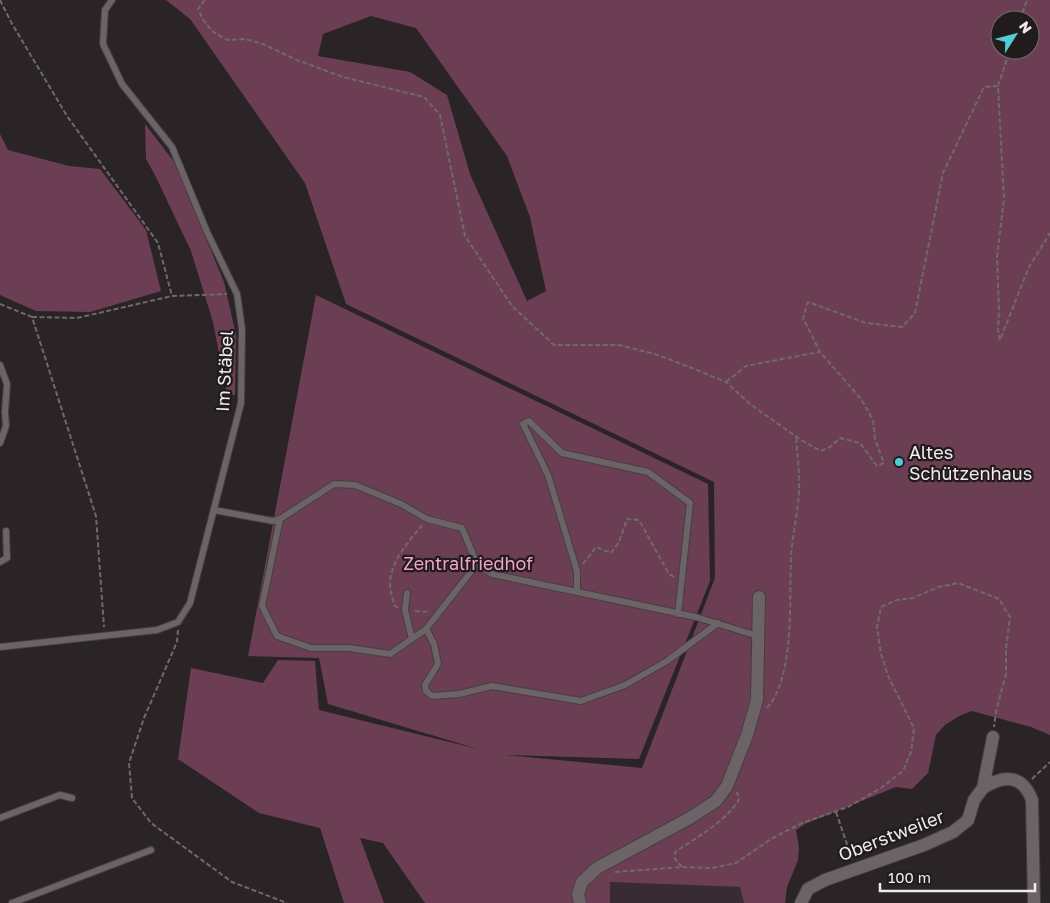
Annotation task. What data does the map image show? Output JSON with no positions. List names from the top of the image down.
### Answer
{
  "streets": {
    "street": ["Oberstweiler"],
    "lane": ["Im Stäbel"]
  },
  "parks": ["Zentralfriedhof"],
  "places": ["Altes Schützenhaus"],
  "scale_bar": "100 m",
  "north": "top right"
}
